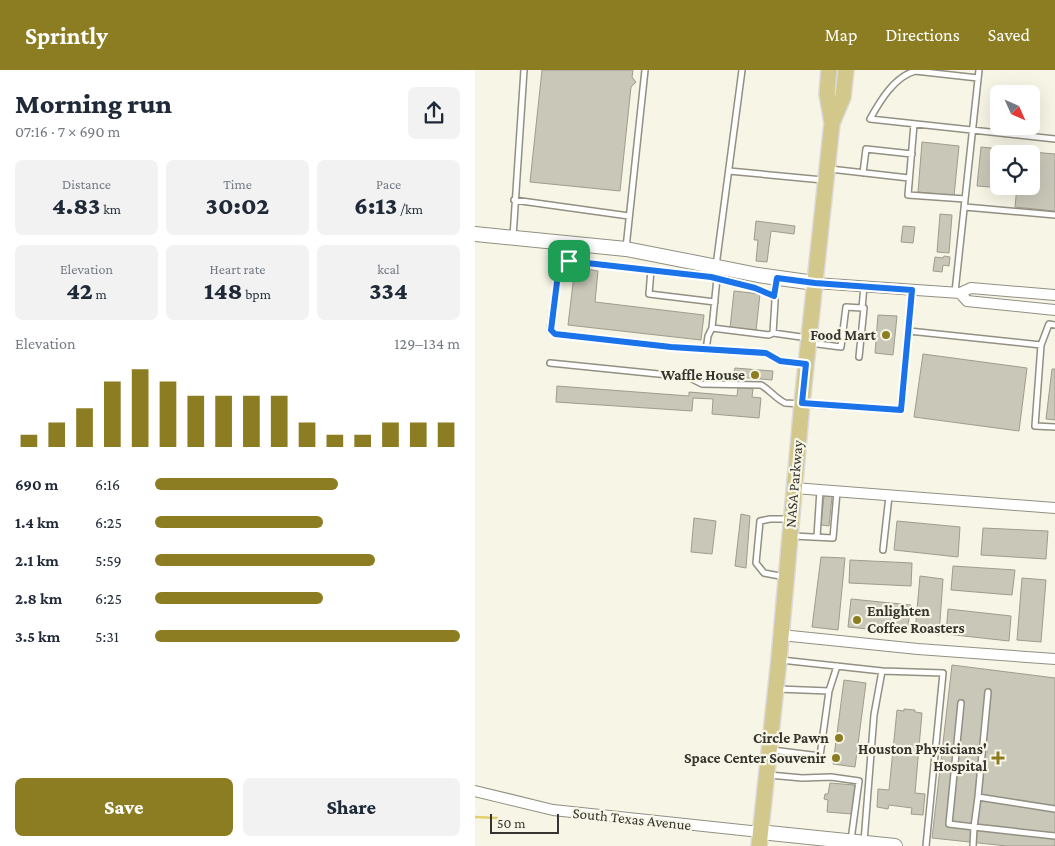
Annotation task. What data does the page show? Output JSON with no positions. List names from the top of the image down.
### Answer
{
  "streets": {
    "main road": ["NASA Parkway"],
    "street": ["South Texas Avenue"]
  },
  "crossings": [
    ["NASA Parkway", "South Texas Avenue"]
  ],
  "places": {
    "other": [
      "Food Mart",
      "Waffle House",
      "Enlighten Coffee Roasters",
      "Circle Pawn",
      "Space Center Souvenir"
    ],
    "health": ["Houston Physicians' Hospital"]
  },
  "scale_bar": "50 m",
  "north": "bottom right",
  "page": {
    "header": "Sprintly",
    "nav": ["Map", "Directions", "Saved"],
    "heading": ["Morning run", "07:16 · 7 × 690 m"],
    "stats": [
      ["Distance", "4.83 km"],
      ["Time", "30:02"],
      ["Pace", "6:13 /km"],
      ["Elevation", "42 m"],
      ["Heart rate", "148 bpm"],
      ["kcal", "334"]
    ],
    "chart": ["Elevation", "129–134 m"],
    "list": [
      {
        "name": "690 m",
        "note": "6:16"
      },
      {
        "name": "1.4 km",
        "note": "6:25"
      },
      {
        "name": "2.1 km",
        "note": "5:59"
      },
      {
        "name": "2.8 km",
        "note": "6:25"
      },
      {
        "name": "3.5 km",
        "note": "5:31"
      }
    ],
    "buttons": ["Save", "Share"],
    "scale": "50 m"
  }
}
